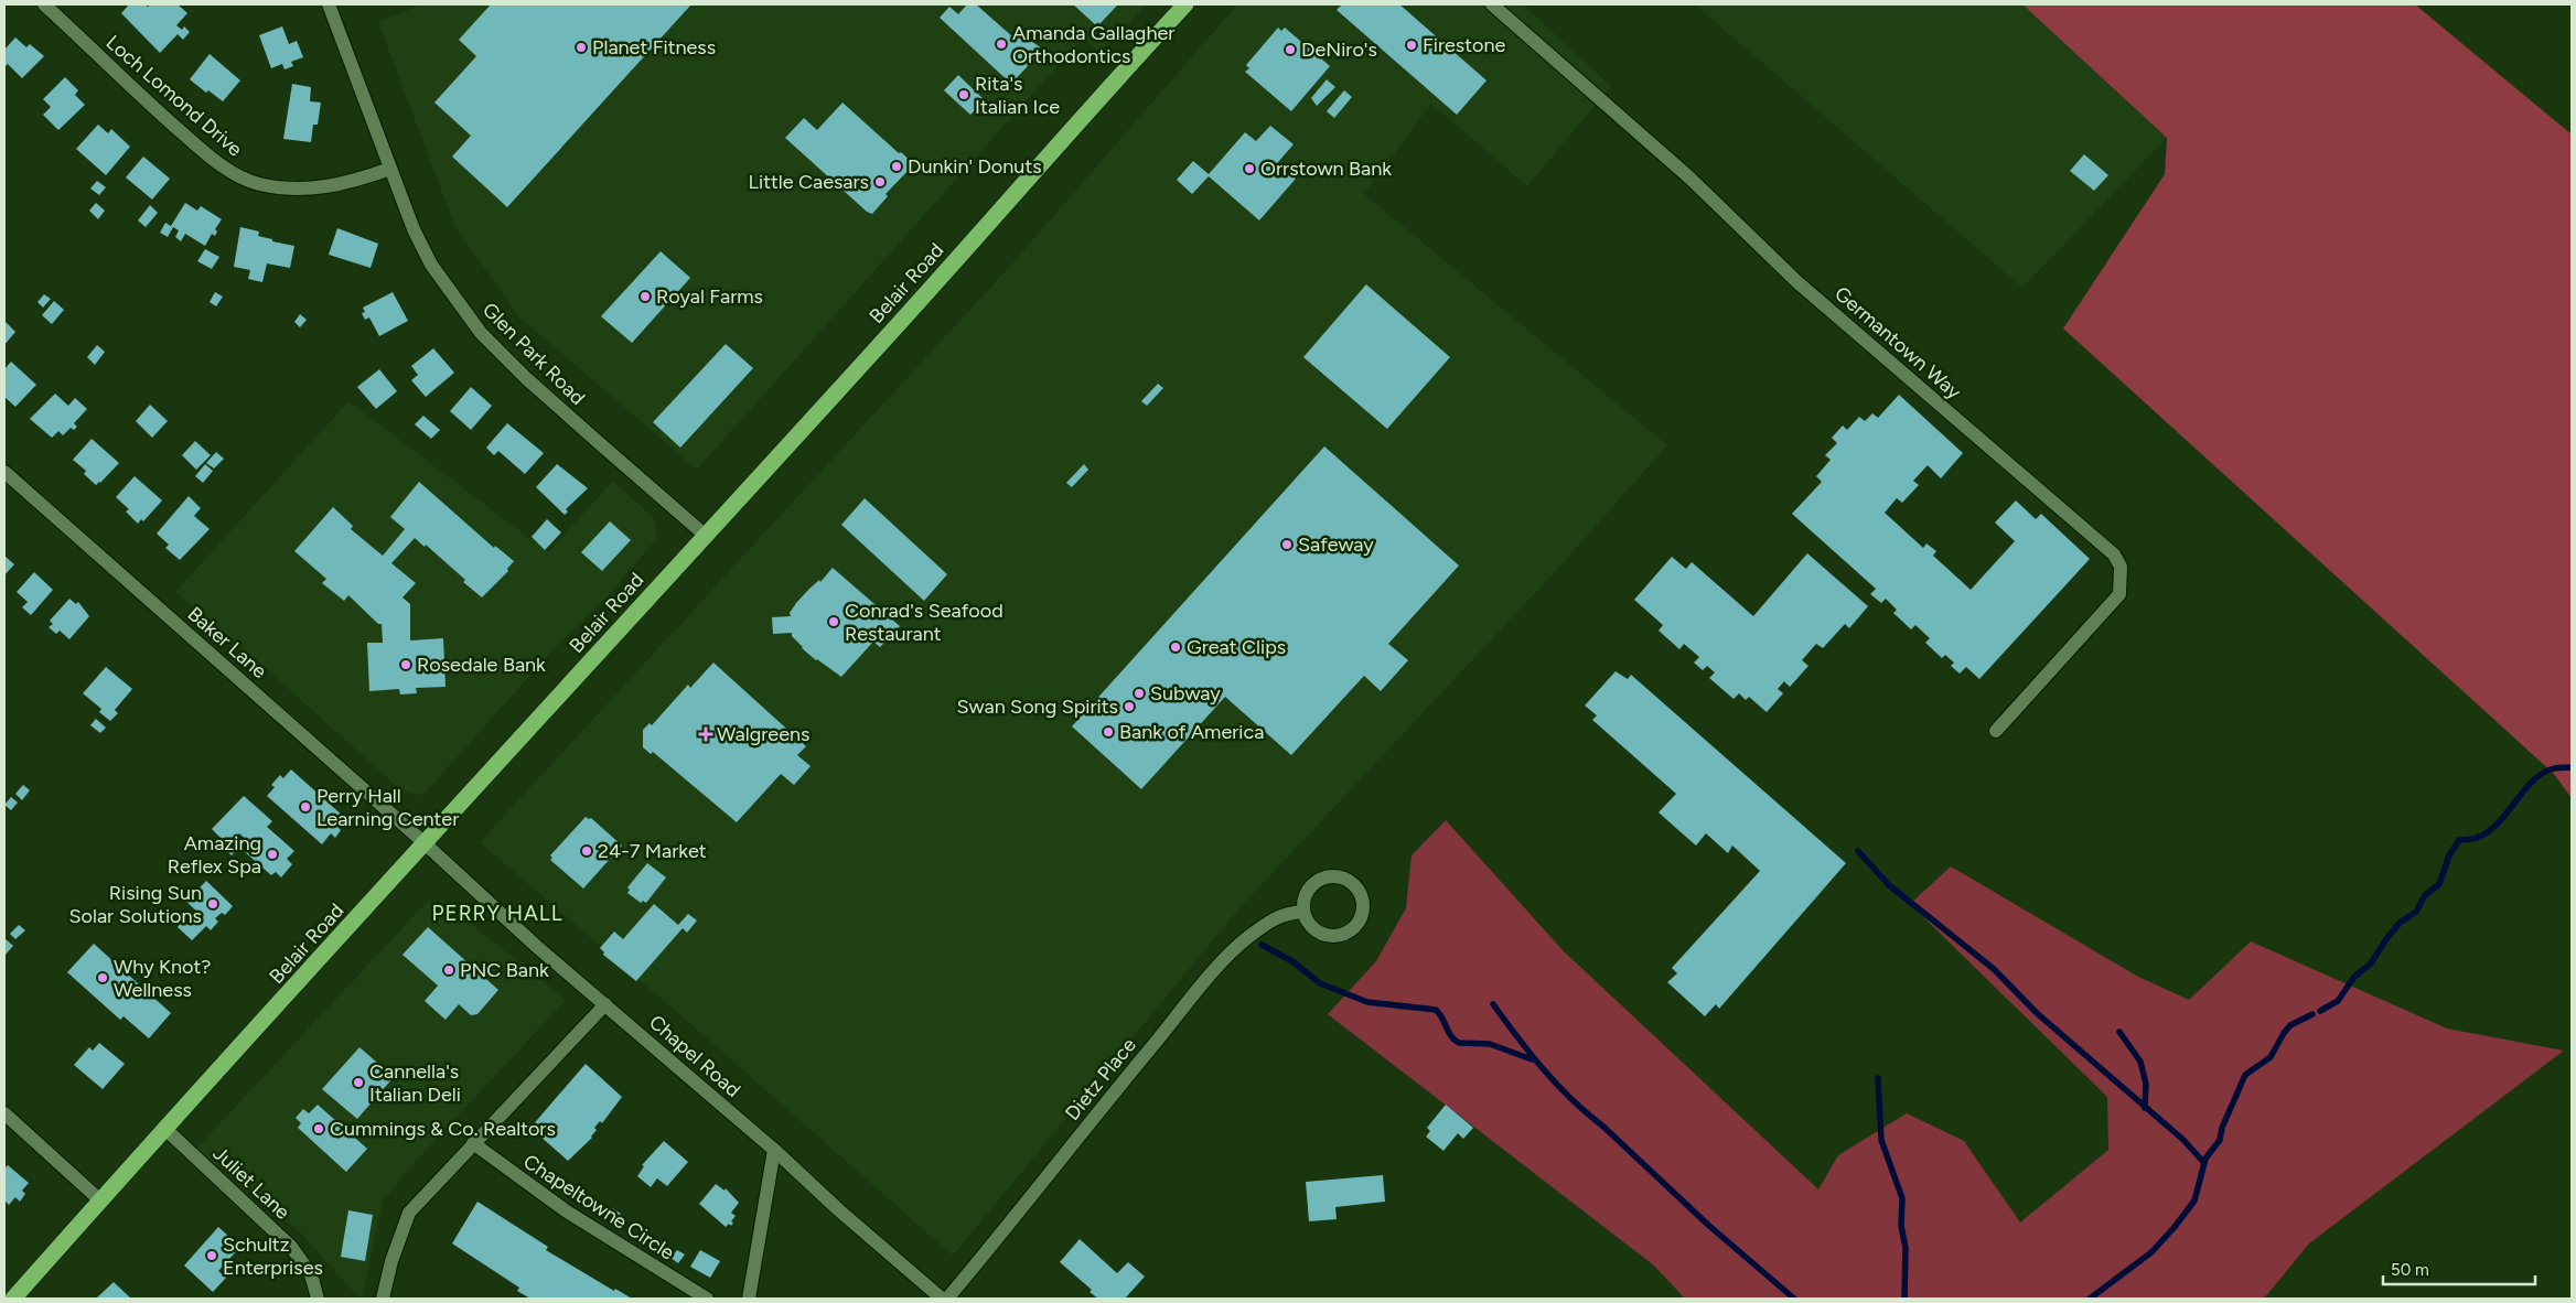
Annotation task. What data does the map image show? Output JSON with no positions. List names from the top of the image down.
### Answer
{
  "streets": {
    "highway": ["Belair Road"],
    "street": [
      "Loch Lomond Drive",
      "Germantown Way",
      "Glen Park Road",
      "Baker Lane",
      "Chapel Road",
      "Dietz Place",
      "Juliet Lane",
      "Chapeltowne Circle"
    ]
  },
  "crossings": [
    ["Loch Lomond Drive", "Glen Park Road"],
    ["Belair Road", "Glen Park Road"],
    ["Belair Road", "Baker Lane"],
    ["Belair Road", "Chapel Road"],
    ["Belair Road", "Juliet Lane"],
    ["Baker Lane", "Chapel Road"]
  ],
  "districts": ["PERRY HALL"],
  "places": {
    "other": [
      "Amanda Gallagher Orthodontics",
      "Firestone",
      "Planet Fitness",
      "DeNiro's",
      "Rita's Italian Ice",
      "Dunkin' Donuts",
      "Orrstown Bank",
      "Little Caesars",
      "Royal Farms",
      "Safeway",
      "Conrad's Seafood Restaurant",
      "Great Clips",
      "Rosedale Bank",
      "Subway",
      "Swan Song Spirits",
      "Bank of America",
      "Perry Hall Learning Center",
      "24-7 Market",
      "Amazing Reflex Spa",
      "Rising Sun Solar Solutions",
      "PNC Bank",
      "Why Knot? Wellness",
      "Cannella's Italian Deli",
      "Cummings & Co. Realtors",
      "Schultz Enterprises"
    ],
    "health": ["Walgreens"]
  },
  "scale_bar": "50 m"
}
